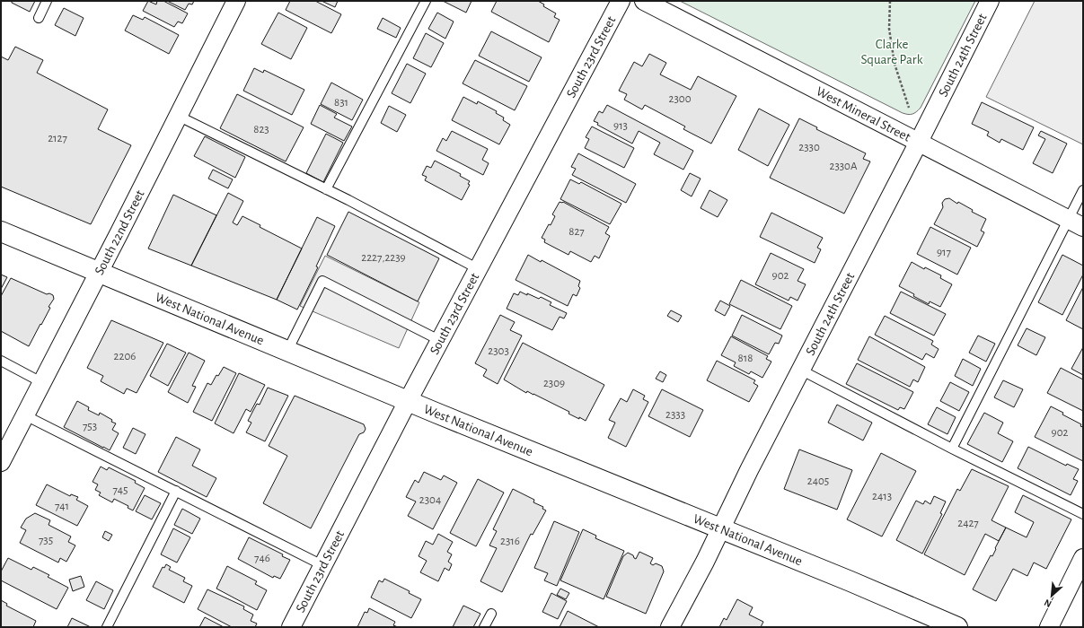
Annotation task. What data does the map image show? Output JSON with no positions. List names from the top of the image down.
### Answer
{
  "streets": {
    "main road": ["West National Avenue"],
    "street": [
      "South 24th Street",
      "South 23rd Street",
      "West Mineral Street",
      "South 22nd Street"
    ]
  },
  "crossings": [
    ["South 24th Street", "West Mineral Street"],
    ["South 24th Street", "West National Avenue"],
    ["South 23rd Street", "West National Avenue"],
    ["South 22nd Street", "West National Avenue"]
  ],
  "parks": ["Clarke Square Park"],
  "house_numbers": [
    "2300",
    "831",
    "913",
    "823",
    "2127",
    "2330",
    "2330A",
    "827",
    "917",
    "2227,2239",
    "902",
    "2303",
    "2206",
    "818",
    "2309",
    "2333",
    "753",
    "902",
    "2405",
    "745",
    "2413",
    "2304",
    "741",
    "2427",
    "735",
    "2316",
    "746"
  ],
  "north": "bottom left"
}
